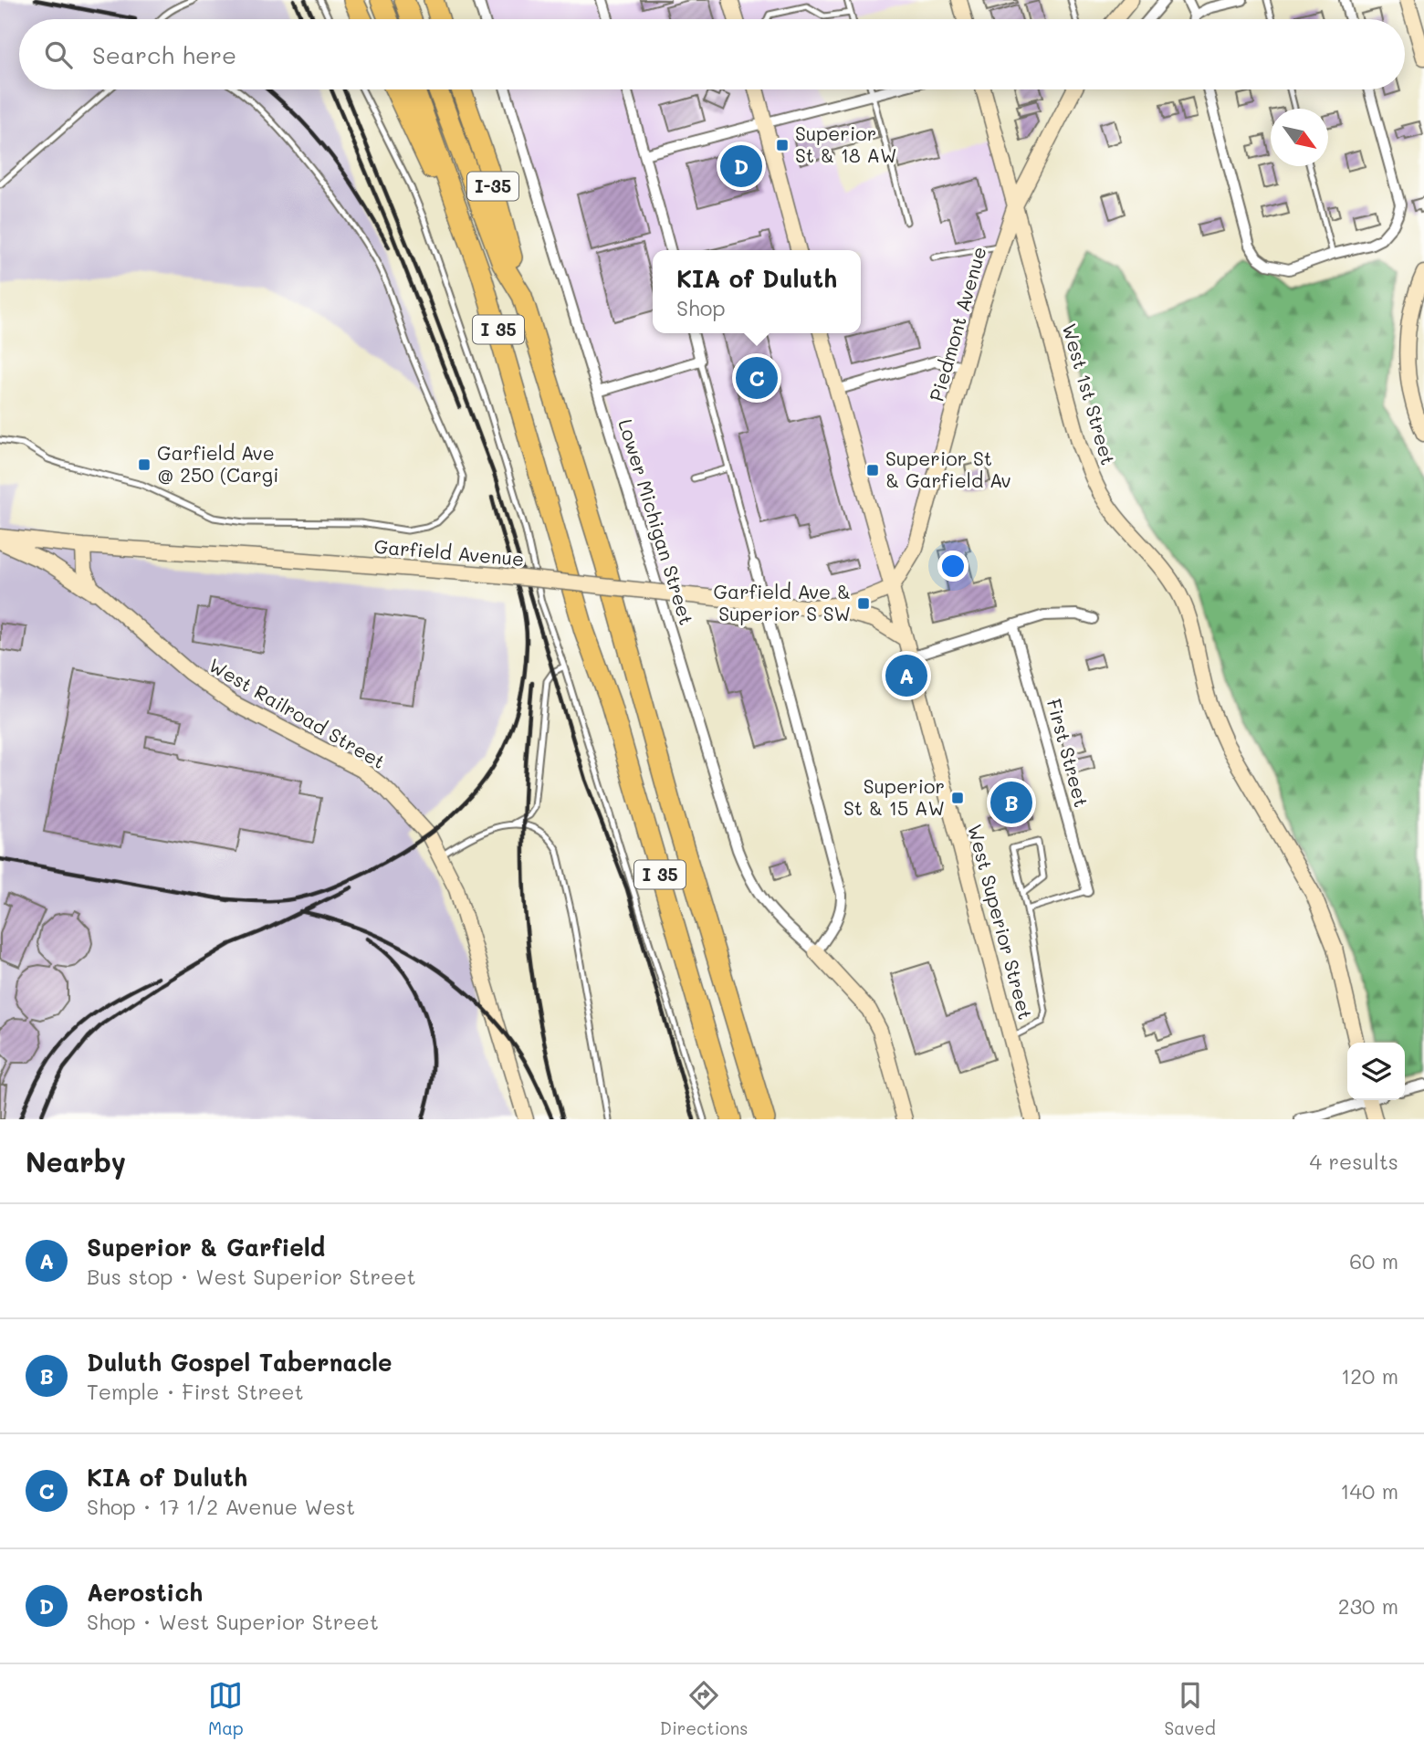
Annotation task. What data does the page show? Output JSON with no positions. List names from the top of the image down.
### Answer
{
  "streets": {
    "highway": ["I-35", "I 35"],
    "street": [
      "Piedmont Avenue",
      "West 1st Street",
      "Lower Michigan Street",
      "Garfield Avenue",
      "West Railroad Street",
      "First Street",
      "West Superior Street"
    ]
  },
  "crossings": [
    ["I-35", "I 35"],
    ["Piedmont Avenue", "West 1st Street"],
    ["Piedmont Avenue", "Garfield Avenue"],
    ["Piedmont Avenue", "West Superior Street"],
    ["Garfield Avenue", "West Railroad Street"],
    ["Garfield Avenue", "West Superior Street"]
  ],
  "places": {
    "transit": [
      "Superior St & 18 AW",
      "Garfield Ave @ 250 (Cargi",
      "Superior St & Garfield Av",
      "Garfield Ave & Superior S SW",
      "Superior St & 15 AW"
    ]
  },
  "north": "bottom right",
  "page": {
    "search": "Search here",
    "pins": [
      "D",
      "C",
      "A",
      "B"
    ],
    "popup": ["KIA of Duluth", "Shop"],
    "heading": ["Nearby", "4 results"],
    "list": [
      {
        "mark": "A",
        "name": "Superior & Garfield",
        "note": "Bus stop · West Superior Street",
        "value": "60 m"
      },
      {
        "mark": "B",
        "name": "Duluth Gospel Tabernacle",
        "note": "Temple · First Street",
        "value": "120 m"
      },
      {
        "mark": "C",
        "name": "KIA of Duluth",
        "note": "Shop · 17 1/2 Avenue West",
        "value": "140 m"
      },
      {
        "mark": "D",
        "name": "Aerostich",
        "note": "Shop · West Superior Street",
        "value": "230 m"
      }
    ],
    "nav": ["Map", "Directions", "Saved"]
  }
}
